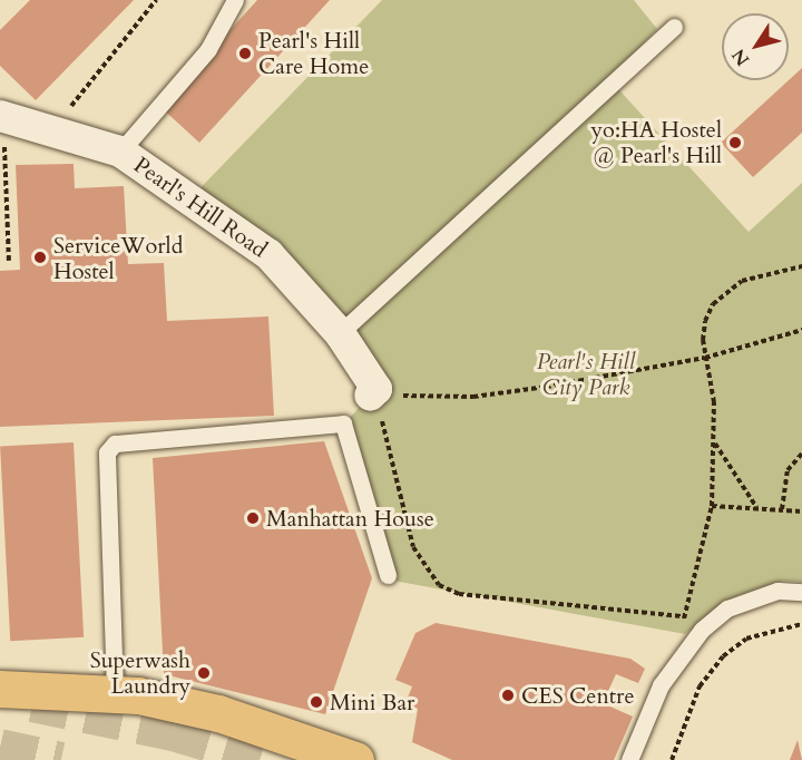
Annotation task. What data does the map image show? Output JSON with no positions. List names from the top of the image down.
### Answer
{
  "streets": {
    "street": ["Pearl's Hill Road"]
  },
  "parks": ["Pearl's Hill City Park"],
  "places": [
    "Pearl's Hill Care Home",
    "yo:HA Hostel @ Pearl's Hill",
    "ServiceWorld Hostel",
    "Manhattan House",
    "Superwash Laundry",
    "CES Centre",
    "Mini Bar"
  ],
  "north": "bottom left"
}
